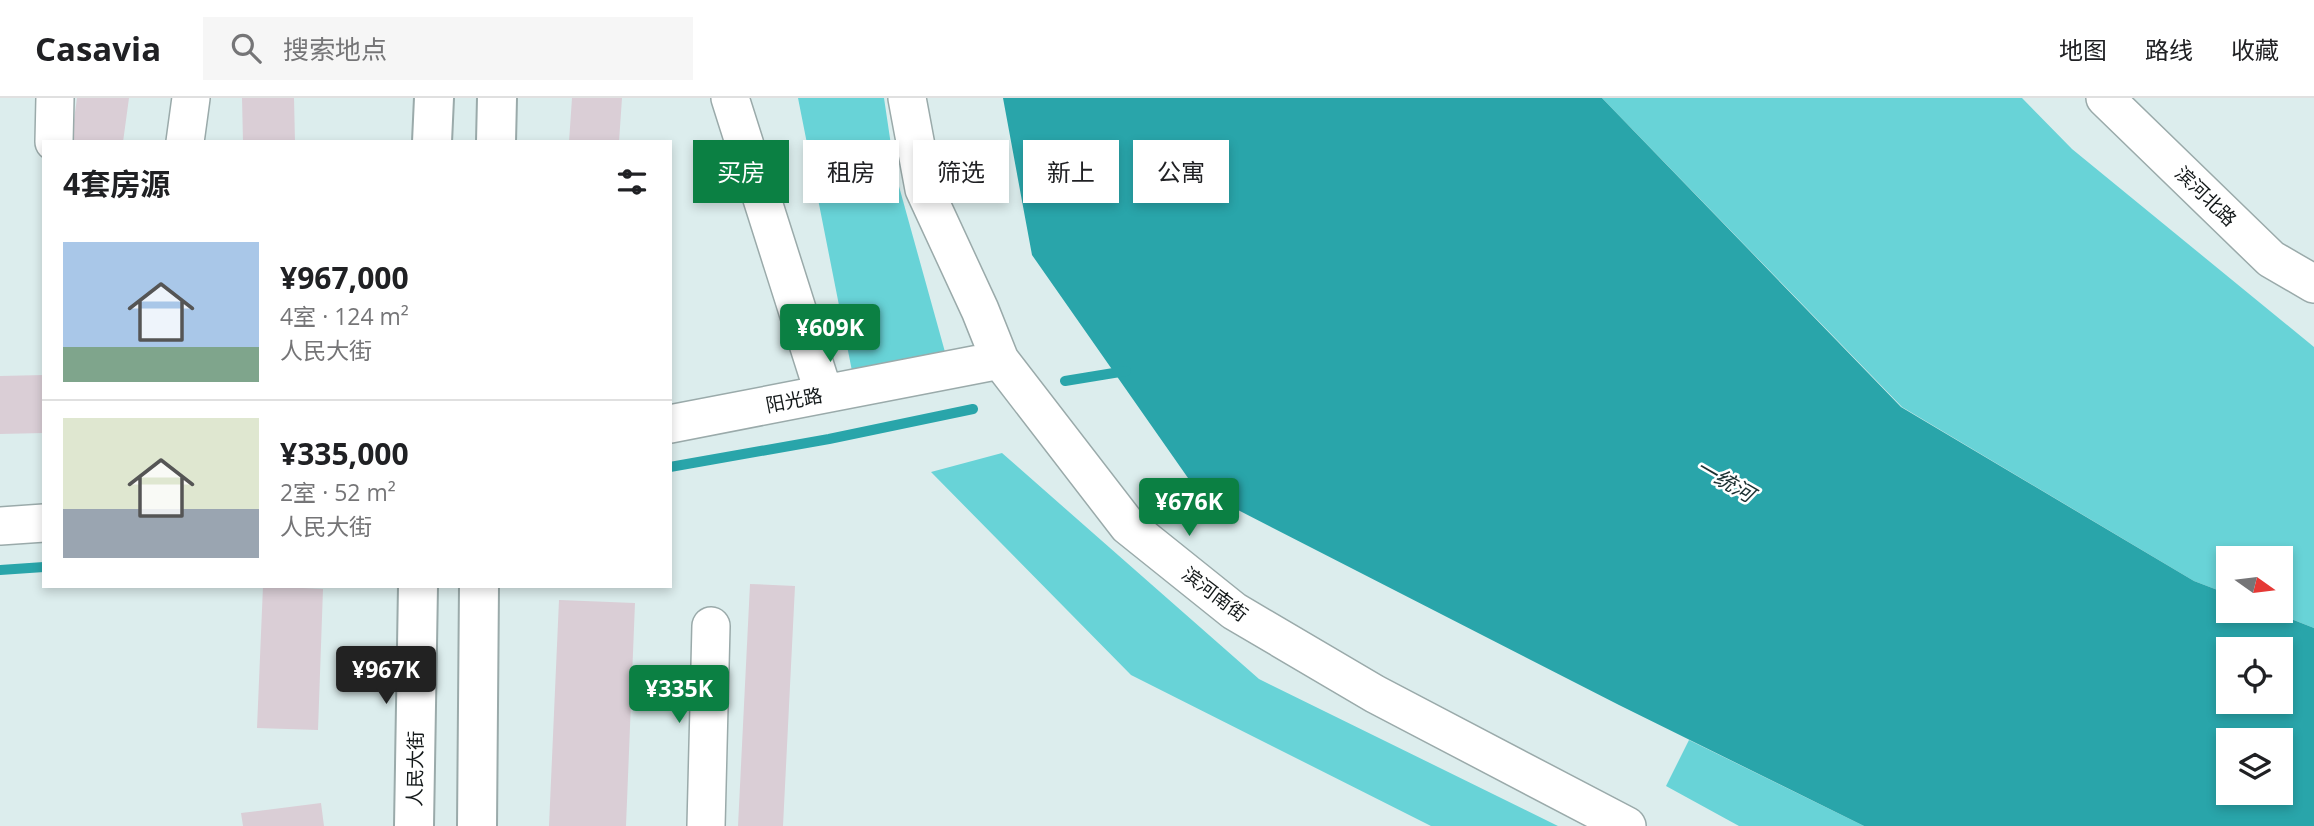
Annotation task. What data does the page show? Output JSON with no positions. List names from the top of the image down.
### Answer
{
  "streets": {
    "street": [
      "滨河北路",
      "阳光路",
      "滨河南街",
      "人民大街"
    ]
  },
  "crossings": [
    ["阳光路", "滨河南街"]
  ],
  "water": ["一统河"],
  "north": "right",
  "page": {
    "header": "Casavia",
    "search": "搜索地点",
    "nav": ["地图", "路线", "收藏"],
    "chip": [
      "买房",
      "租房",
      "筛选",
      "新上",
      "公寓"
    ],
    "heading": "4套房源",
    "list": [
      {
        "name": "¥967,000",
        "note": "4室 · 124 m² · 人民大街"
      },
      {
        "name": "¥335,000",
        "note": "2室 · 52 m² · 人民大街"
      }
    ],
    "price": [
      "¥609K",
      "¥676K",
      "¥967K",
      "¥335K"
    ]
  }
}
